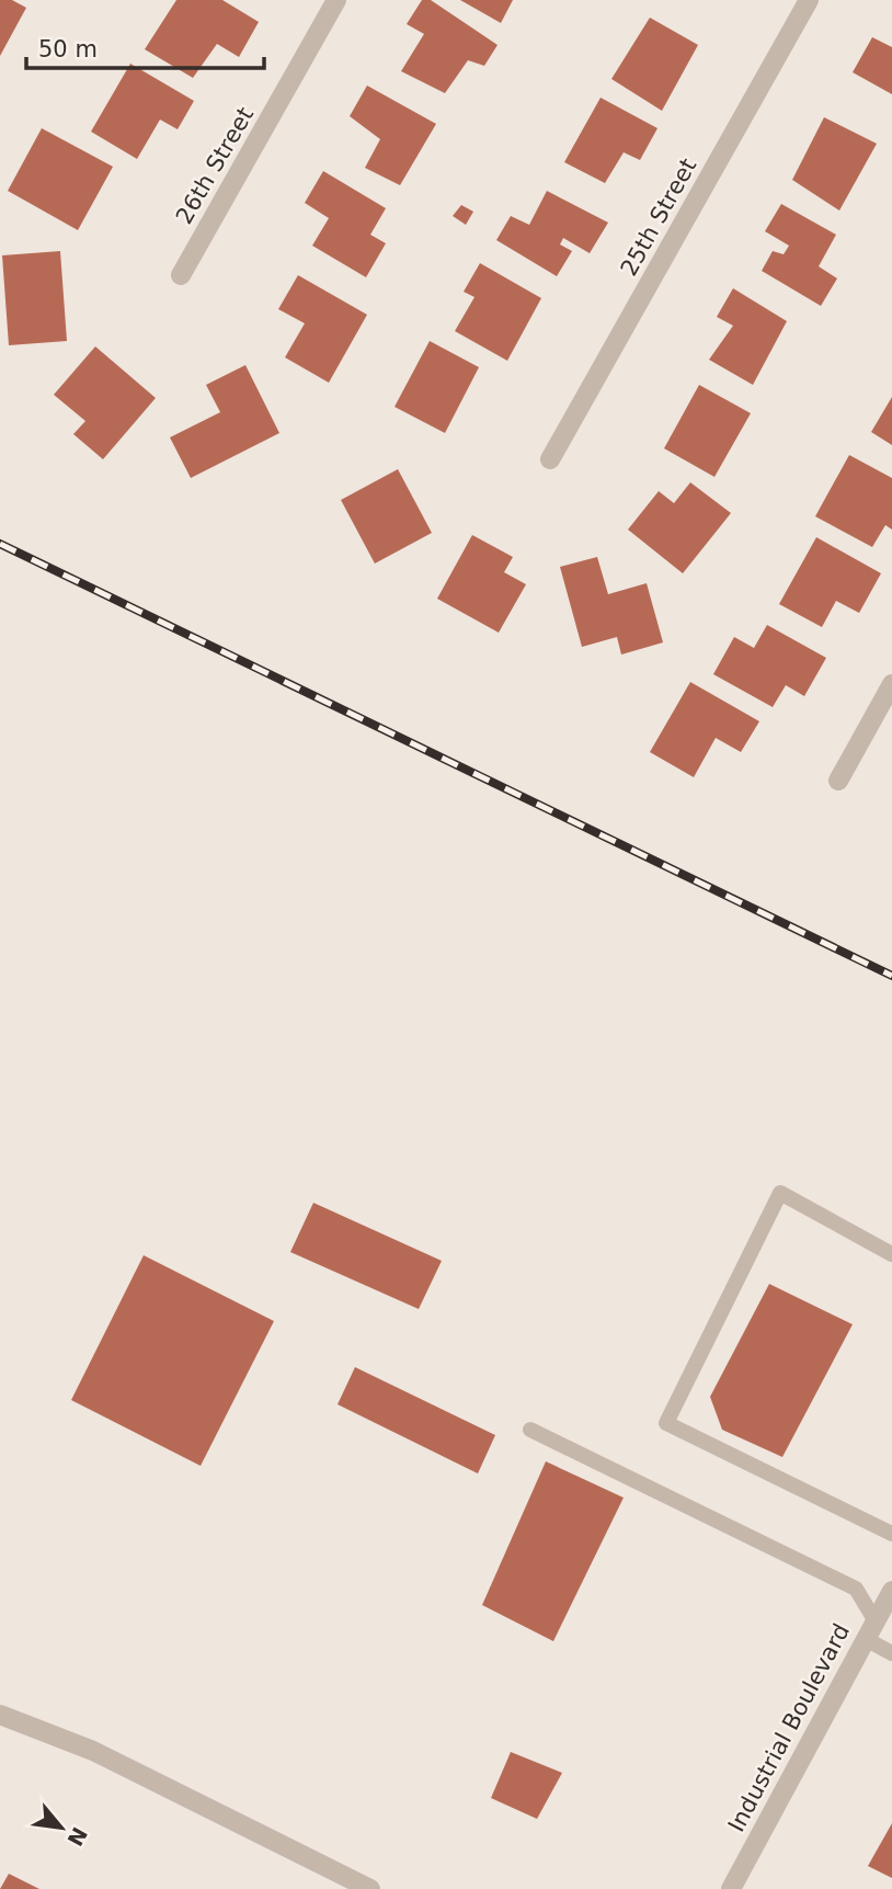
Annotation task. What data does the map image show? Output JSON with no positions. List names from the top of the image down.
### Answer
{
  "streets": {
    "street": ["26th Street", "25th Street", "Industrial Boulevard"]
  },
  "scale_bar": "50 m",
  "north": "bottom right"
}
